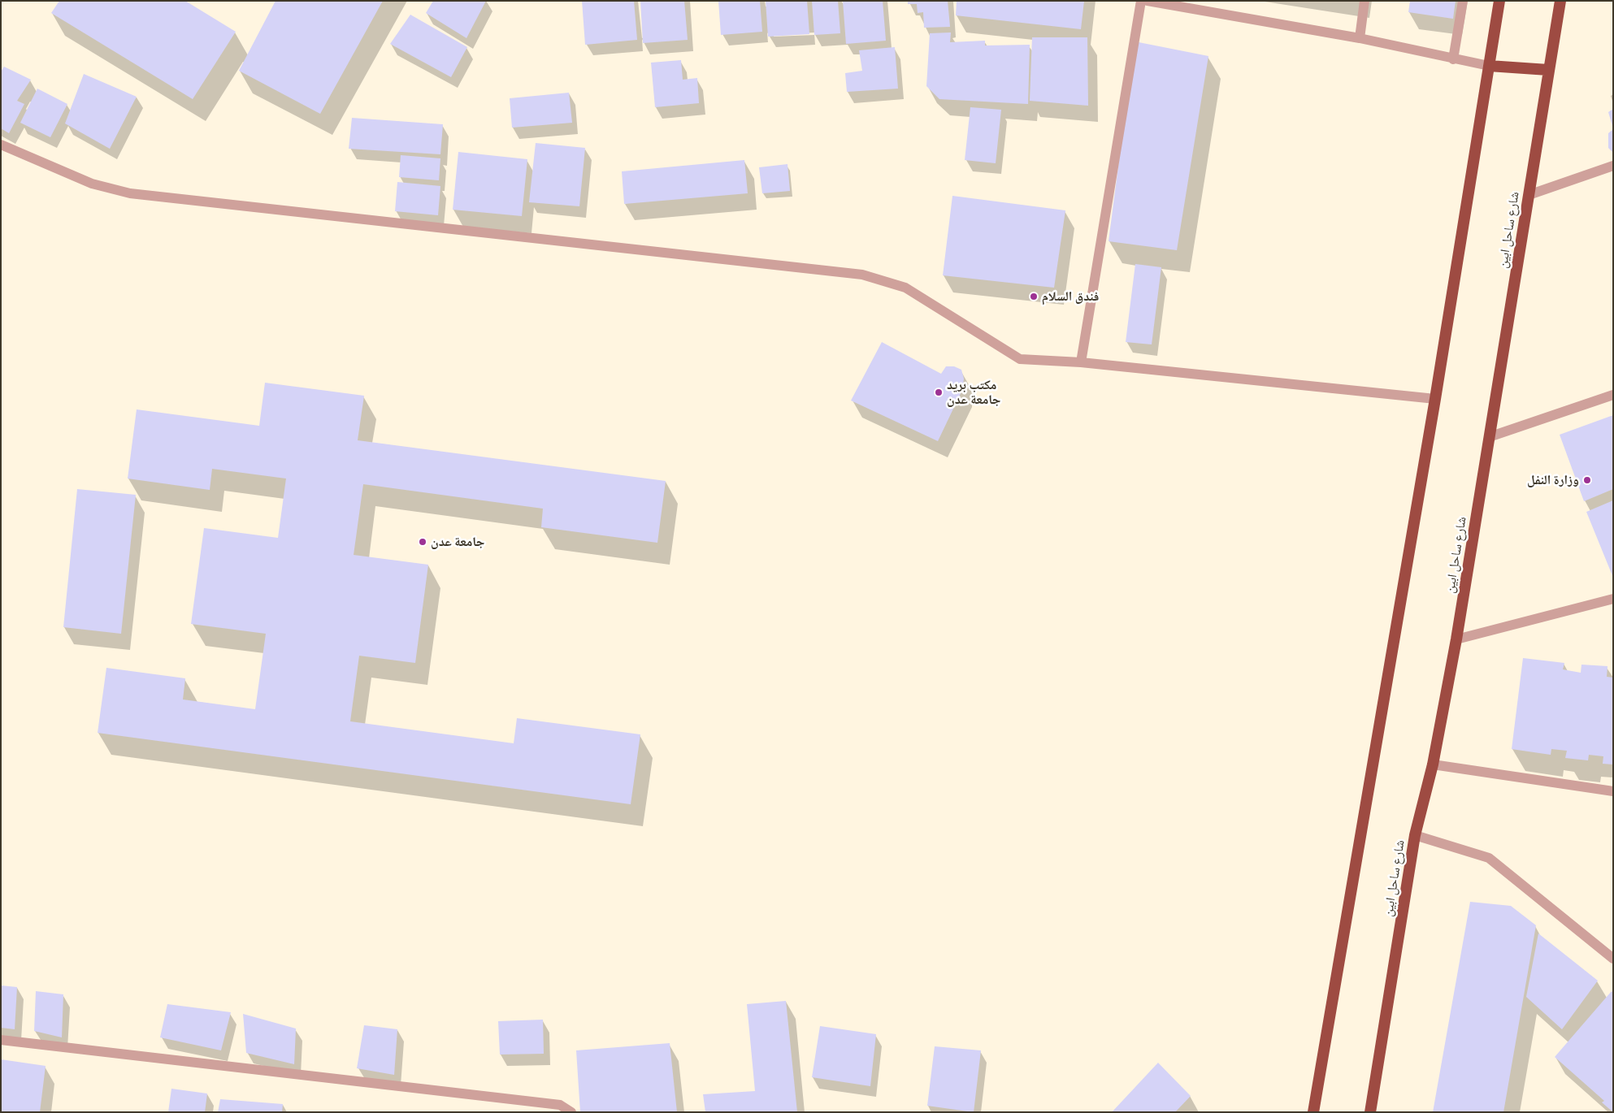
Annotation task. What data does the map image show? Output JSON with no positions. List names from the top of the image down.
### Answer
{
  "streets": {
    "highway": ["شارع ساحل ابين"]
  },
  "places": [
    "فندق السلام",
    "مكتب بريد جامعة عدن",
    "وزارة النفل",
    "جامعة عدن"
  ]
}
